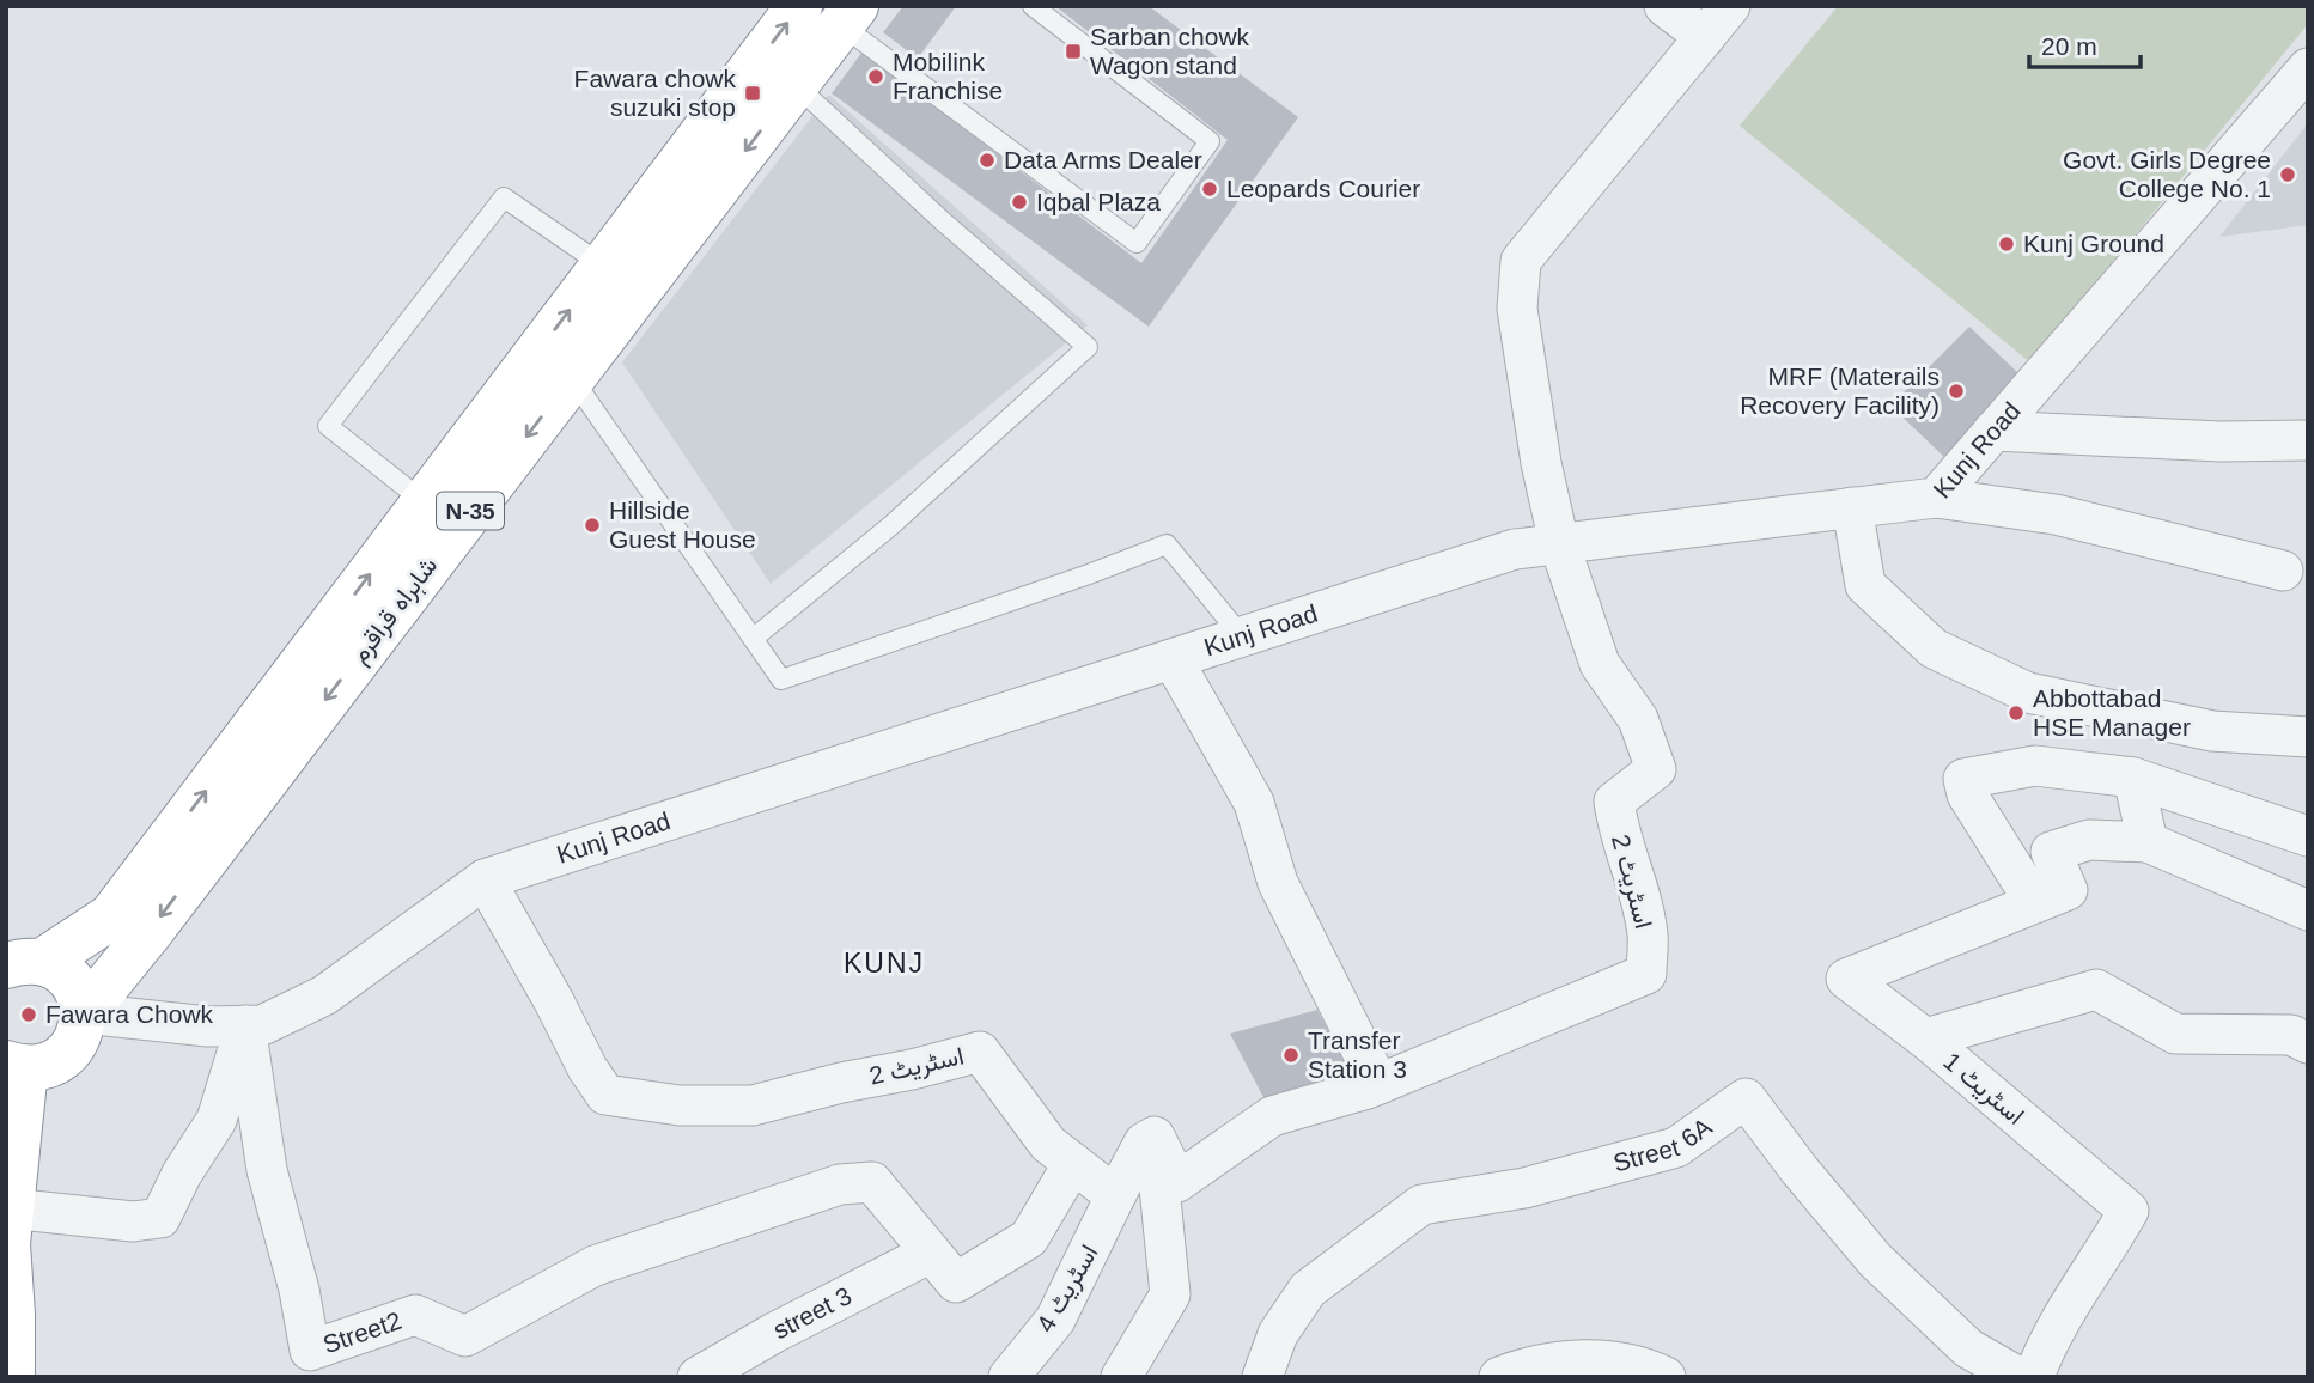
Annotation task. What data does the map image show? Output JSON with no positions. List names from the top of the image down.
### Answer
{
  "streets": {
    "highway": ["N-35", "شاہراہ قراقرم"],
    "street": [
      "Kunj Road",
      "اسٹریٹ 2",
      "اسٹریٹ 1",
      "Street 6A",
      "اسٹریٹ 4",
      "street 3",
      "Street2"
    ]
  },
  "crossings": [
    ["Kunj Road", "شاہراہ قراقرم"],
    ["Kunj Road", "اسٹریٹ 2"],
    ["Kunj Road", "Street2"],
    ["اسٹریٹ 2", "اسٹریٹ 4"],
    ["اسٹریٹ 2", "Street2"],
    ["street 3", "Street2"]
  ],
  "districts": ["KUNJ"],
  "places": {
    "transit": ["Sarban chowk Wagon stand", "Fawara chowk suzuki stop"],
    "other": [
      "Mobilink Franchise",
      "Data Arms Dealer",
      "Govt. Girls Degree College No. 1",
      "Leopards Courier",
      "Iqbal Plaza",
      "Kunj Ground",
      "MRF (Materails Recovery Facility)",
      "Hillside Guest House",
      "Abbottabad HSE Manager",
      "Fawara Chowk",
      "Transfer Station 3"
    ]
  },
  "scale_bar": "20 m"
}
